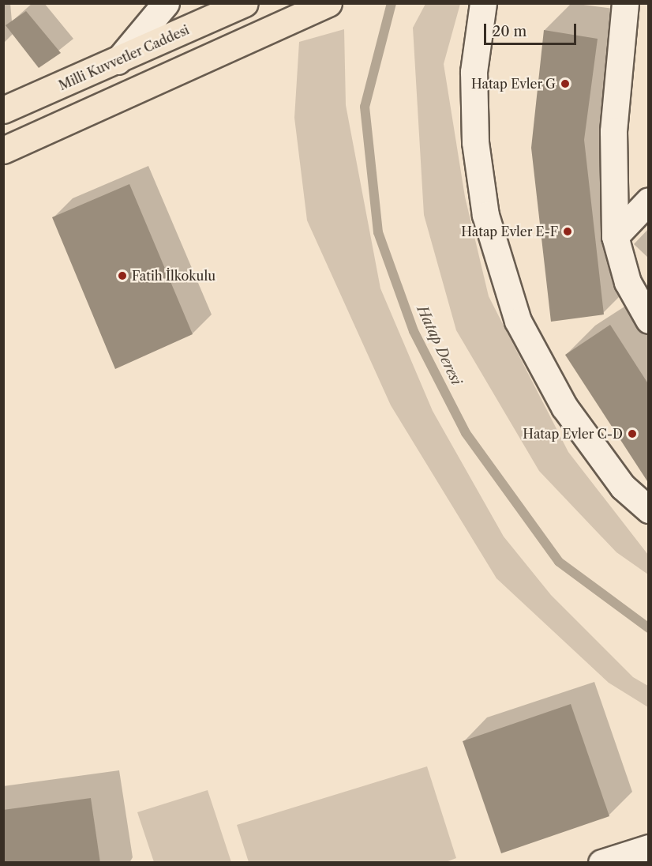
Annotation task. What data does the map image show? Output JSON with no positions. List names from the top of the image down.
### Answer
{
  "streets": {
    "main road": ["Milli Kuvvetler Caddesi"]
  },
  "water": ["Hatap Deresi"],
  "places": [
    "Hatap Evler G",
    "Hatap Evler E-F",
    "Fatih İlkokulu",
    "Hatap Evler C-D"
  ],
  "scale_bar": "20 m"
}
